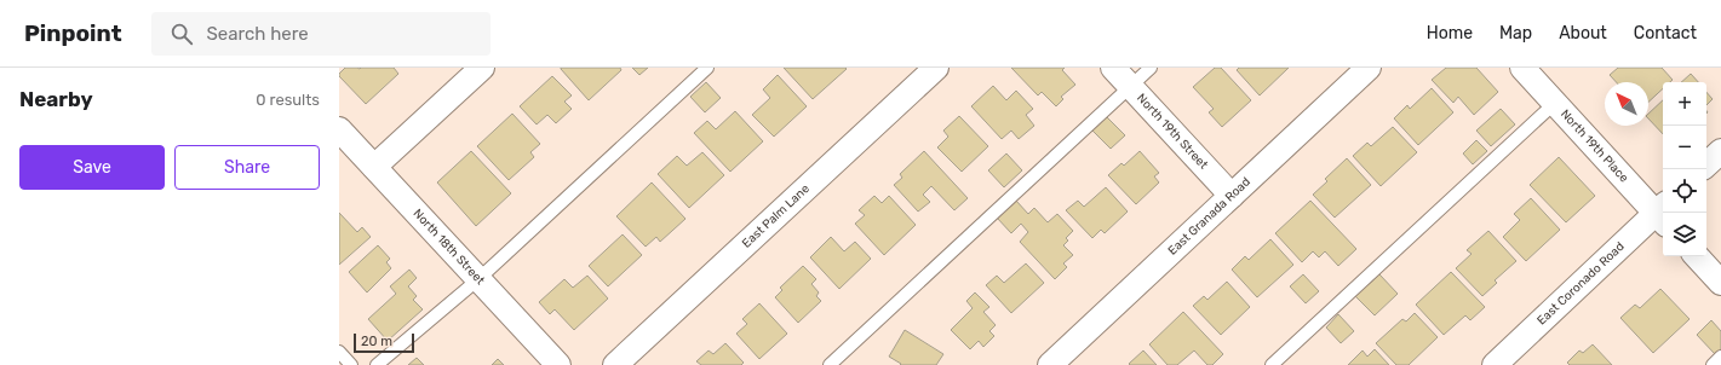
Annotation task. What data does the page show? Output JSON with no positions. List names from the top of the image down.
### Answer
{
  "streets": {
    "street": [
      "North 19th Street",
      "North 19th Place",
      "East Palm Lane",
      "East Granada Road",
      "North 18th Street",
      "East Coronado Road"
    ]
  },
  "crossings": [
    ["North 19th Street", "East Granada Road"],
    ["North 19th Place", "East Coronado Road"]
  ],
  "scale_bar": "20 m",
  "north": "top left",
  "page": {
    "header": "Pinpoint",
    "search": "Search here",
    "nav": [
      "Home",
      "Map",
      "About",
      "Contact"
    ],
    "heading": ["Nearby", "0 results"],
    "map_buttons": ["+", "−"],
    "buttons": ["Save", "Share"],
    "scale": "20 m"
  }
}
